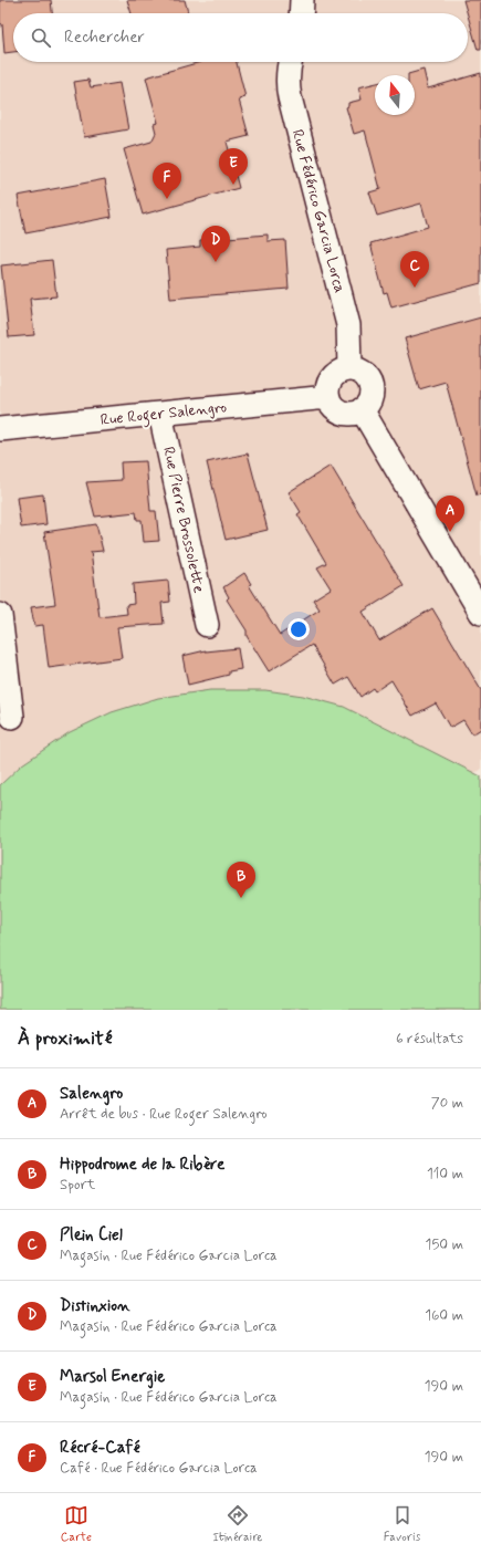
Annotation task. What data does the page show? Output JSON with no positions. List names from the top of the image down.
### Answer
{
  "streets": {
    "street": ["Rue Fédérico Garcia Lorca", "Rue Roger Salengro", "Rue Pierre Brossolette"]
  },
  "crossings": [
    ["Rue Fédérico Garcia Lorca", "Rue Roger Salengro"],
    ["Rue Roger Salengro", "Rue Pierre Brossolette"]
  ],
  "north": "top",
  "page": {
    "search": "Rechercher",
    "pins": [
      "E",
      "F",
      "D",
      "C",
      "A",
      "B"
    ],
    "heading": ["À proximité", "6 résultats"],
    "list": [
      {
        "mark": "A",
        "name": "Salengro",
        "note": "Arrêt de bus · Rue Roger Salengro",
        "value": "70 m"
      },
      {
        "mark": "B",
        "name": "Hippodrome de la Ribère",
        "note": "Sport",
        "value": "110 m"
      },
      {
        "mark": "C",
        "name": "Plein Ciel",
        "note": "Magasin · Rue Fédérico Garcia Lorca",
        "value": "150 m"
      },
      {
        "mark": "D",
        "name": "Distinxion",
        "note": "Magasin · Rue Fédérico Garcia Lorca",
        "value": "160 m"
      },
      {
        "mark": "E",
        "name": "Marsol Energie",
        "note": "Magasin · Rue Fédérico Garcia Lorca",
        "value": "190 m"
      },
      {
        "mark": "F",
        "name": "Récré-Café",
        "note": "Café · Rue Fédérico Garcia Lorca",
        "value": "190 m"
      }
    ],
    "nav": ["Carte", "Itinéraire", "Favoris"]
  }
}
